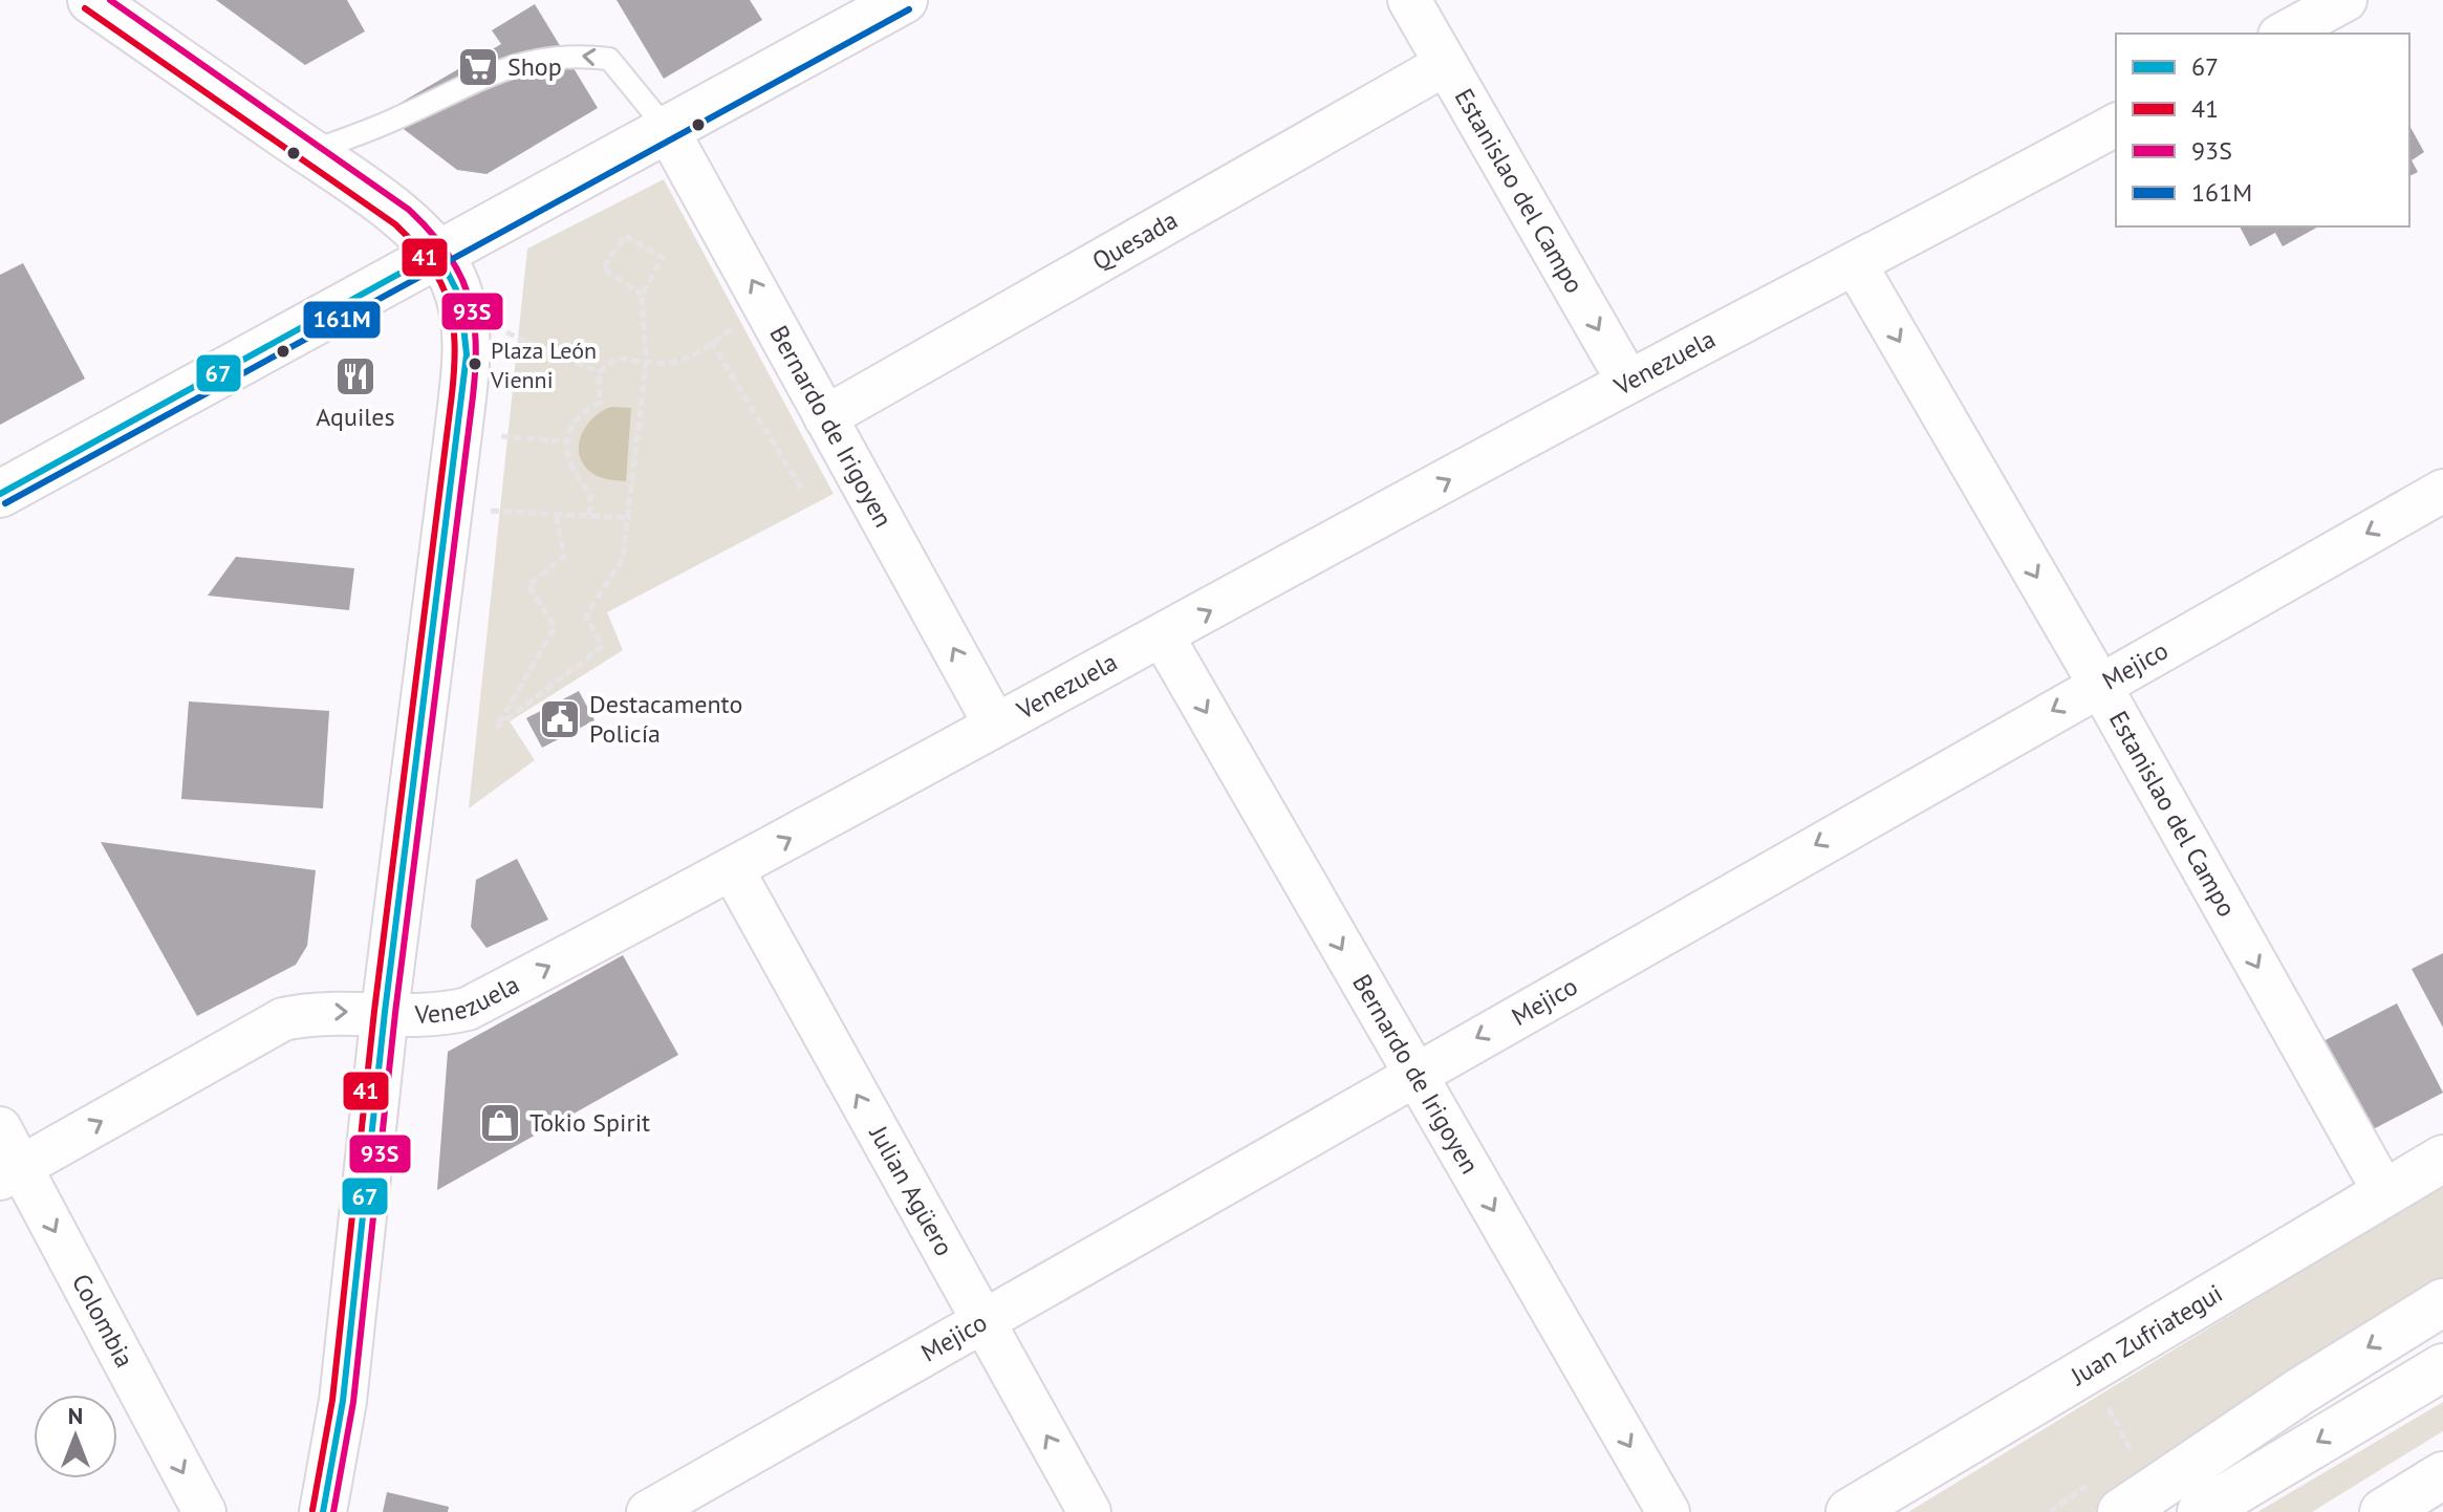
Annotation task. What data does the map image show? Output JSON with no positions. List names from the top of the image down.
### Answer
{
  "streets": {
    "main road": ["Juan Zufriategui"],
    "street": [
      "Estanislao del Campo",
      "Quesada",
      "Venezuela",
      "Bernardo de Irigoyen",
      "Mejico",
      "Julian Agüero",
      "Colombia"
    ]
  },
  "crossings": [
    ["Estanislao del Campo", "Quesada"],
    ["Estanislao del Campo", "Venezuela"],
    ["Estanislao del Campo", "Mejico"],
    ["Estanislao del Campo", "Juan Zufriategui"],
    ["Quesada", "Bernardo de Irigoyen"],
    ["Venezuela", "Bernardo de Irigoyen"],
    ["Venezuela", "Julian Agüero"],
    ["Venezuela", "Colombia"],
    ["Bernardo de Irigoyen", "Mejico"],
    ["Mejico", "Julian Agüero"]
  ],
  "one_way": [
    "Estanislao del Campo",
    "Venezuela",
    "Mejico",
    "Julian Agüero",
    "Colombia"
  ],
  "places": {
    "supermarket": ["Shop"],
    "other": ["Plaza León Vienni"],
    "restaurant": ["Aquiles"],
    "public building": ["Destacamento Policía"],
    "shop": ["Tokio Spirit"]
  },
  "lines": [
    "transit line 93S",
    "transit line 41",
    "transit line 161M",
    "transit line 67"
  ],
  "legend": [
    "67",
    "41",
    "93S",
    "161M"
  ],
  "north": "top"
}
